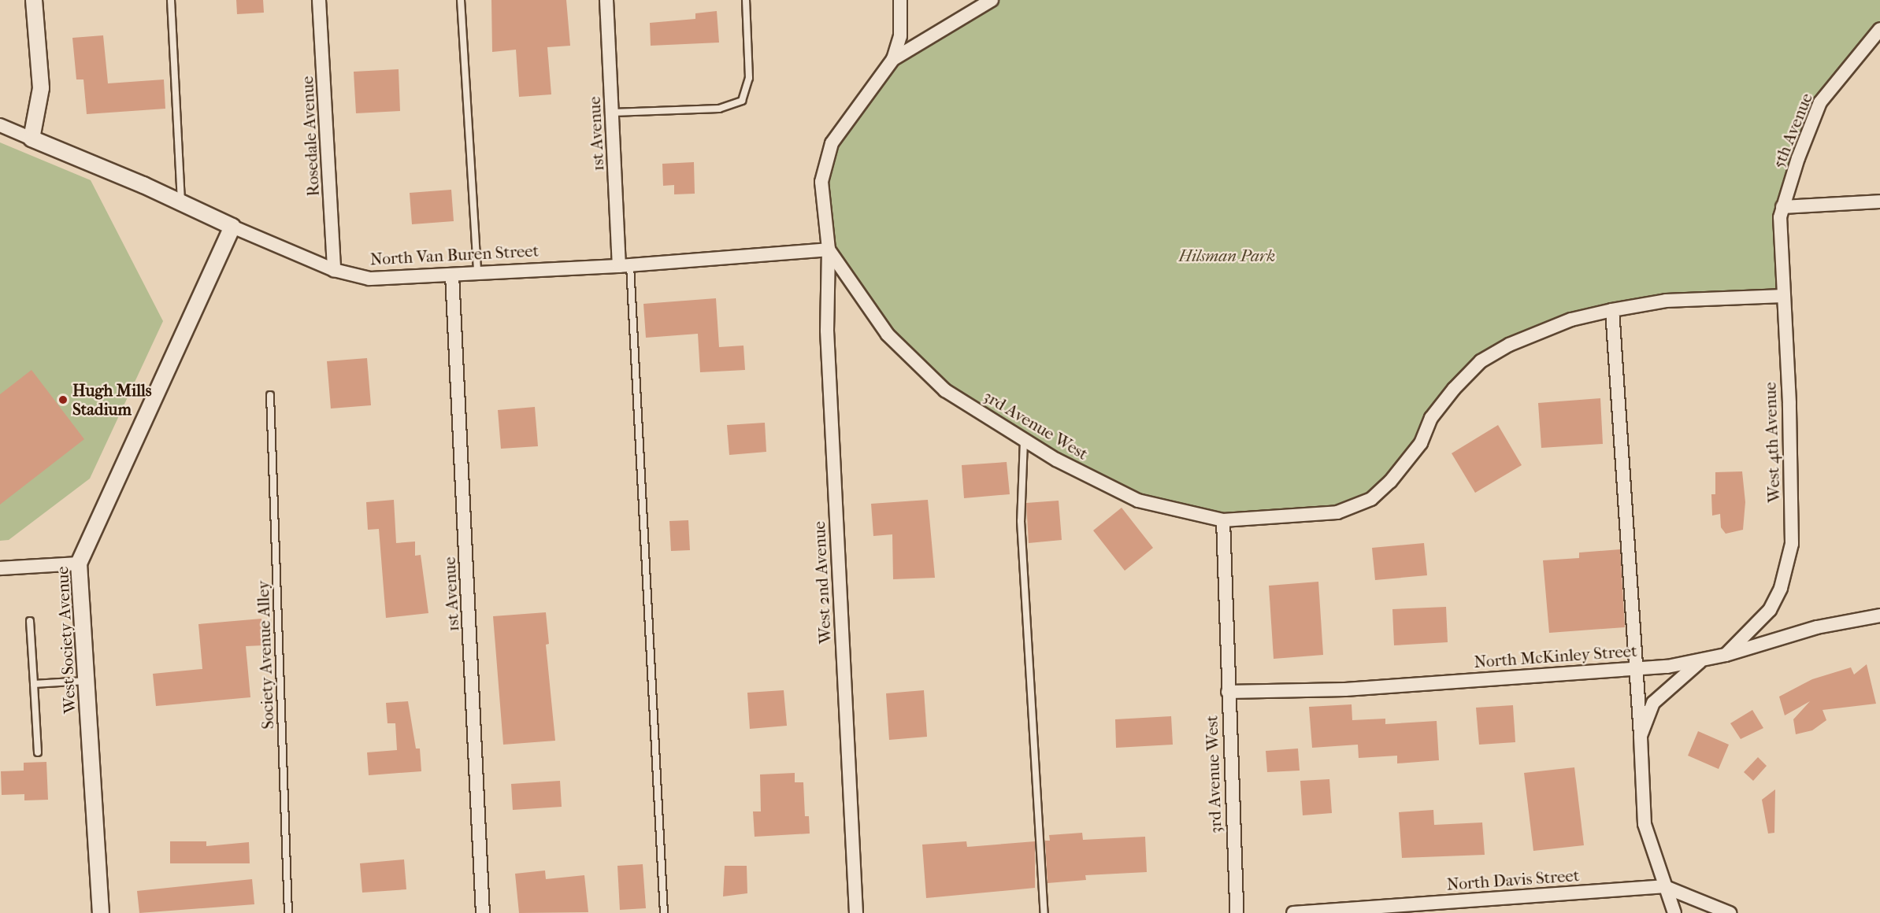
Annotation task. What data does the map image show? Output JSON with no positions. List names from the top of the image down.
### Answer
{
  "streets": {
    "street": [
      "5th Avenue",
      "1st Avenue",
      "Rosedale Avenue",
      "North Van Buren Street",
      "3rd Avenue West",
      "West 4th Avenue",
      "West 2nd Avenue",
      "West Society Avenue",
      "North McKinley Street",
      "North Davis Street"
    ],
    "lane": ["Society Avenue Alley"]
  },
  "crossings": [
    ["5th Avenue", "West 4th Avenue"],
    ["1st Avenue", "North Van Buren Street"],
    ["Rosedale Avenue", "North Van Buren Street"],
    ["North Van Buren Street", "3rd Avenue West"],
    ["North Van Buren Street", "West 2nd Avenue"],
    ["North Van Buren Street", "West Society Avenue"],
    ["3rd Avenue West", "West 2nd Avenue"],
    ["3rd Avenue West", "North McKinley Street"],
    ["West 4th Avenue", "North McKinley Street"]
  ],
  "parks": ["Hilsman Park"],
  "places": ["Hugh Mills Stadium"]
}
